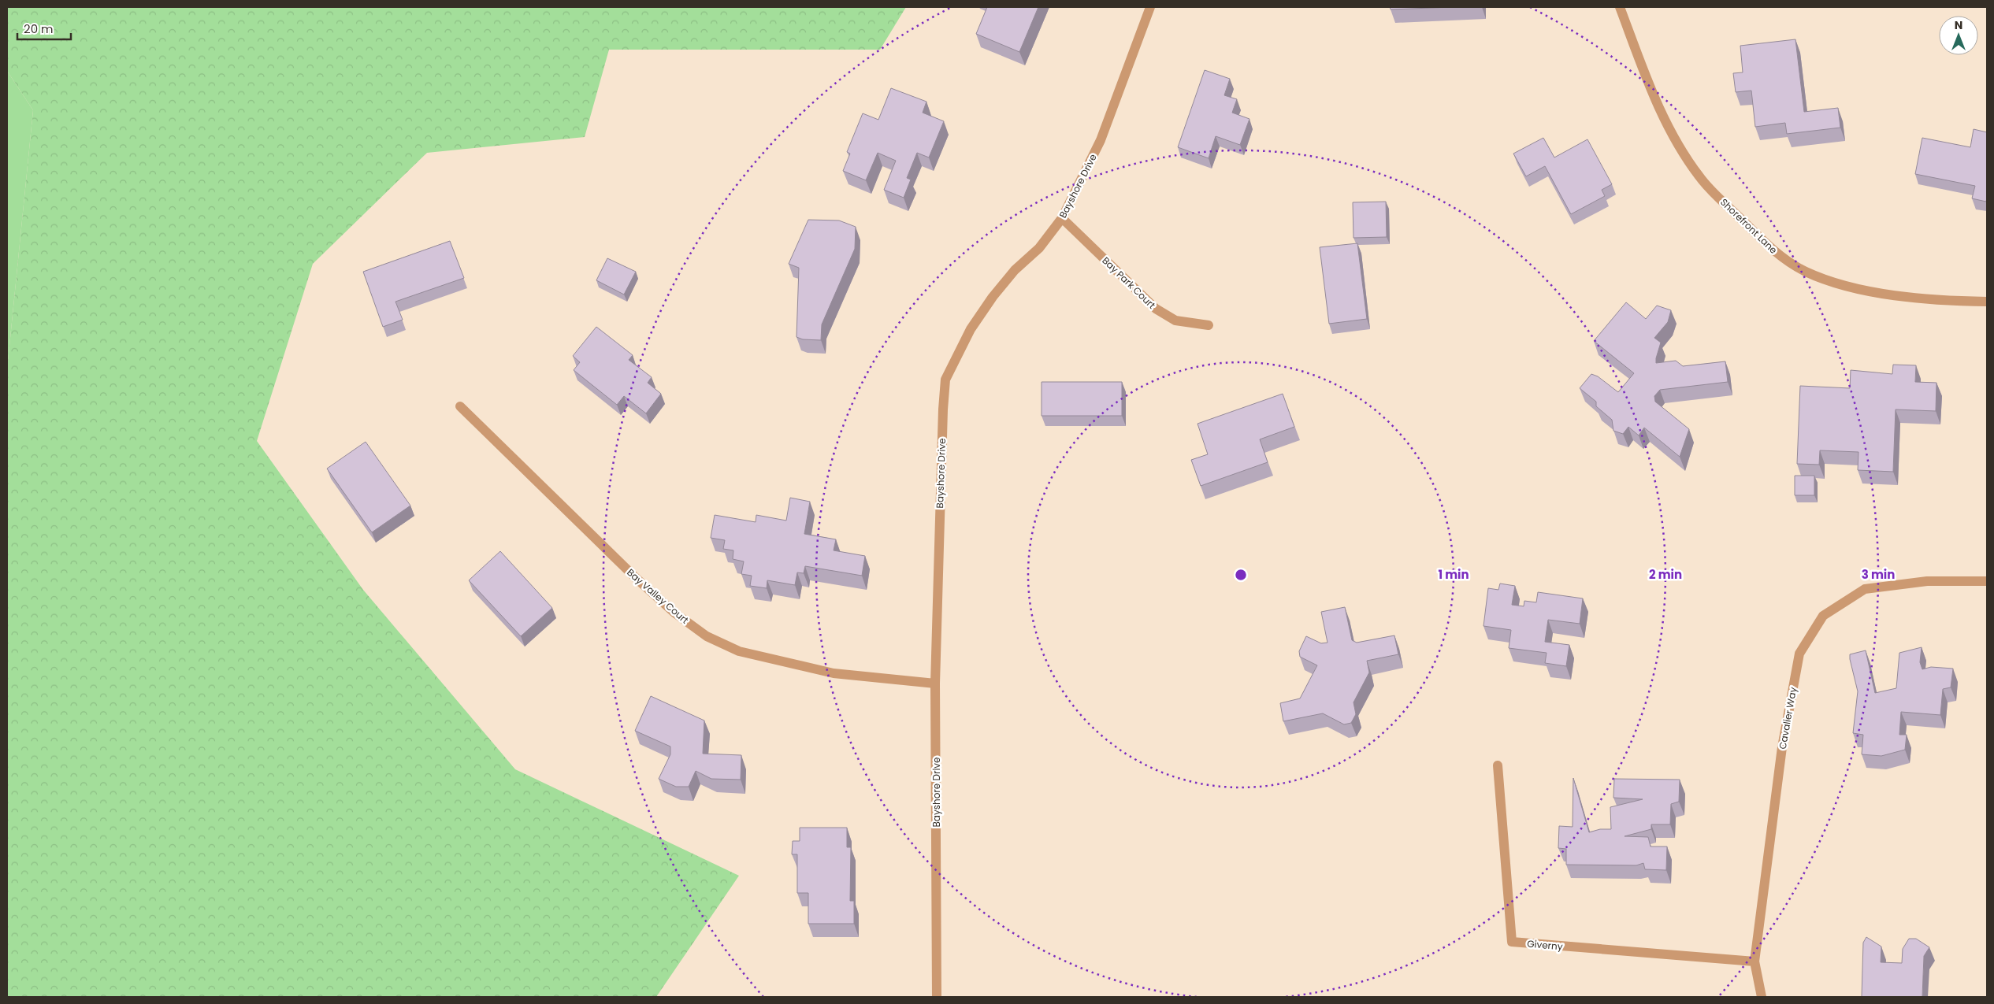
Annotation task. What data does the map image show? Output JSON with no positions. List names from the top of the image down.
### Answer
{
  "streets": {
    "street": [
      "Bayshore Drive",
      "Shorefront Lane",
      "Bay Park Court",
      "Bay Valley Court",
      "Cavalier Way",
      "Giverny"
    ]
  },
  "crossings": [
    ["Bayshore Drive", "Bay Park Court"],
    ["Bayshore Drive", "Bay Valley Court"],
    ["Cavalier Way", "Giverny"]
  ],
  "scale_bar": "20 m",
  "north": "top",
  "rings": ["1 min", "2 min", "3 min"]
}
